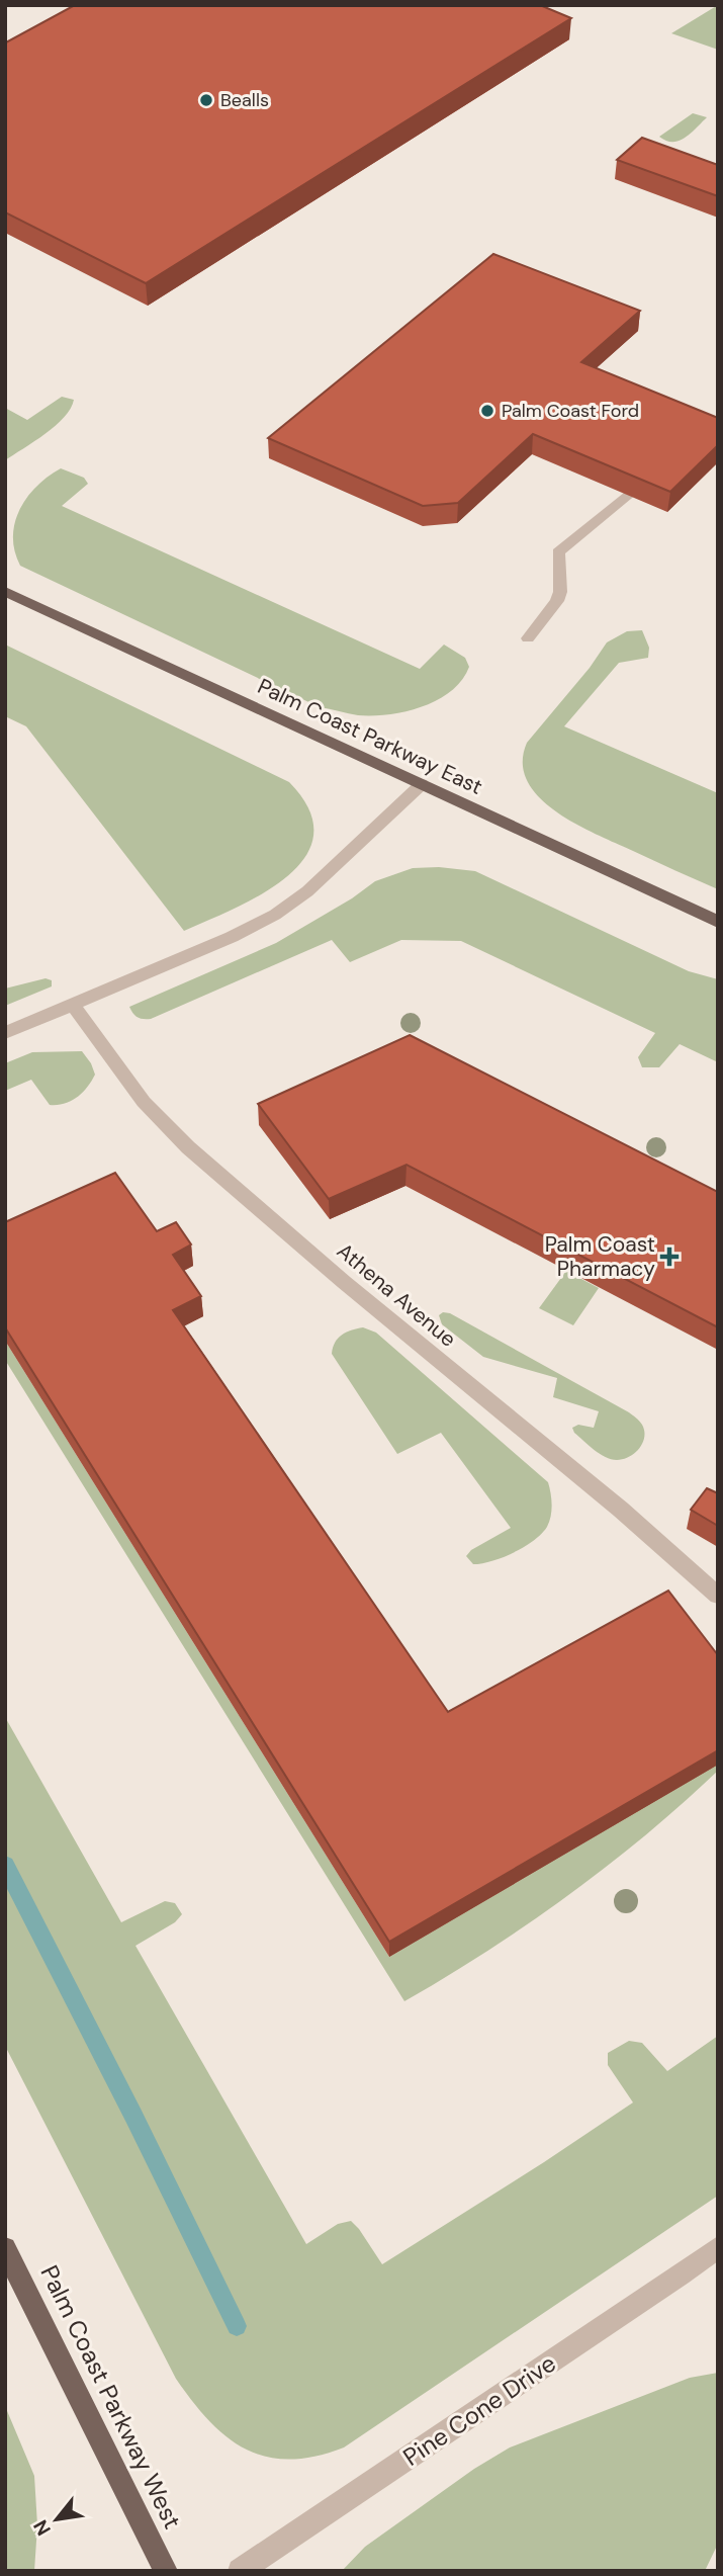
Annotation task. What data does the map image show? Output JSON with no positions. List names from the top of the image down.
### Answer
{
  "streets": {
    "main road": ["Palm Coast Parkway East", "Palm Coast Parkway West"],
    "street": ["Athena Avenue", "Pine Cone Drive"]
  },
  "places": {
    "other": ["Bealls", "Palm Coast Ford"],
    "health": ["Palm Coast Pharmacy"]
  },
  "north": "bottom left"
}
